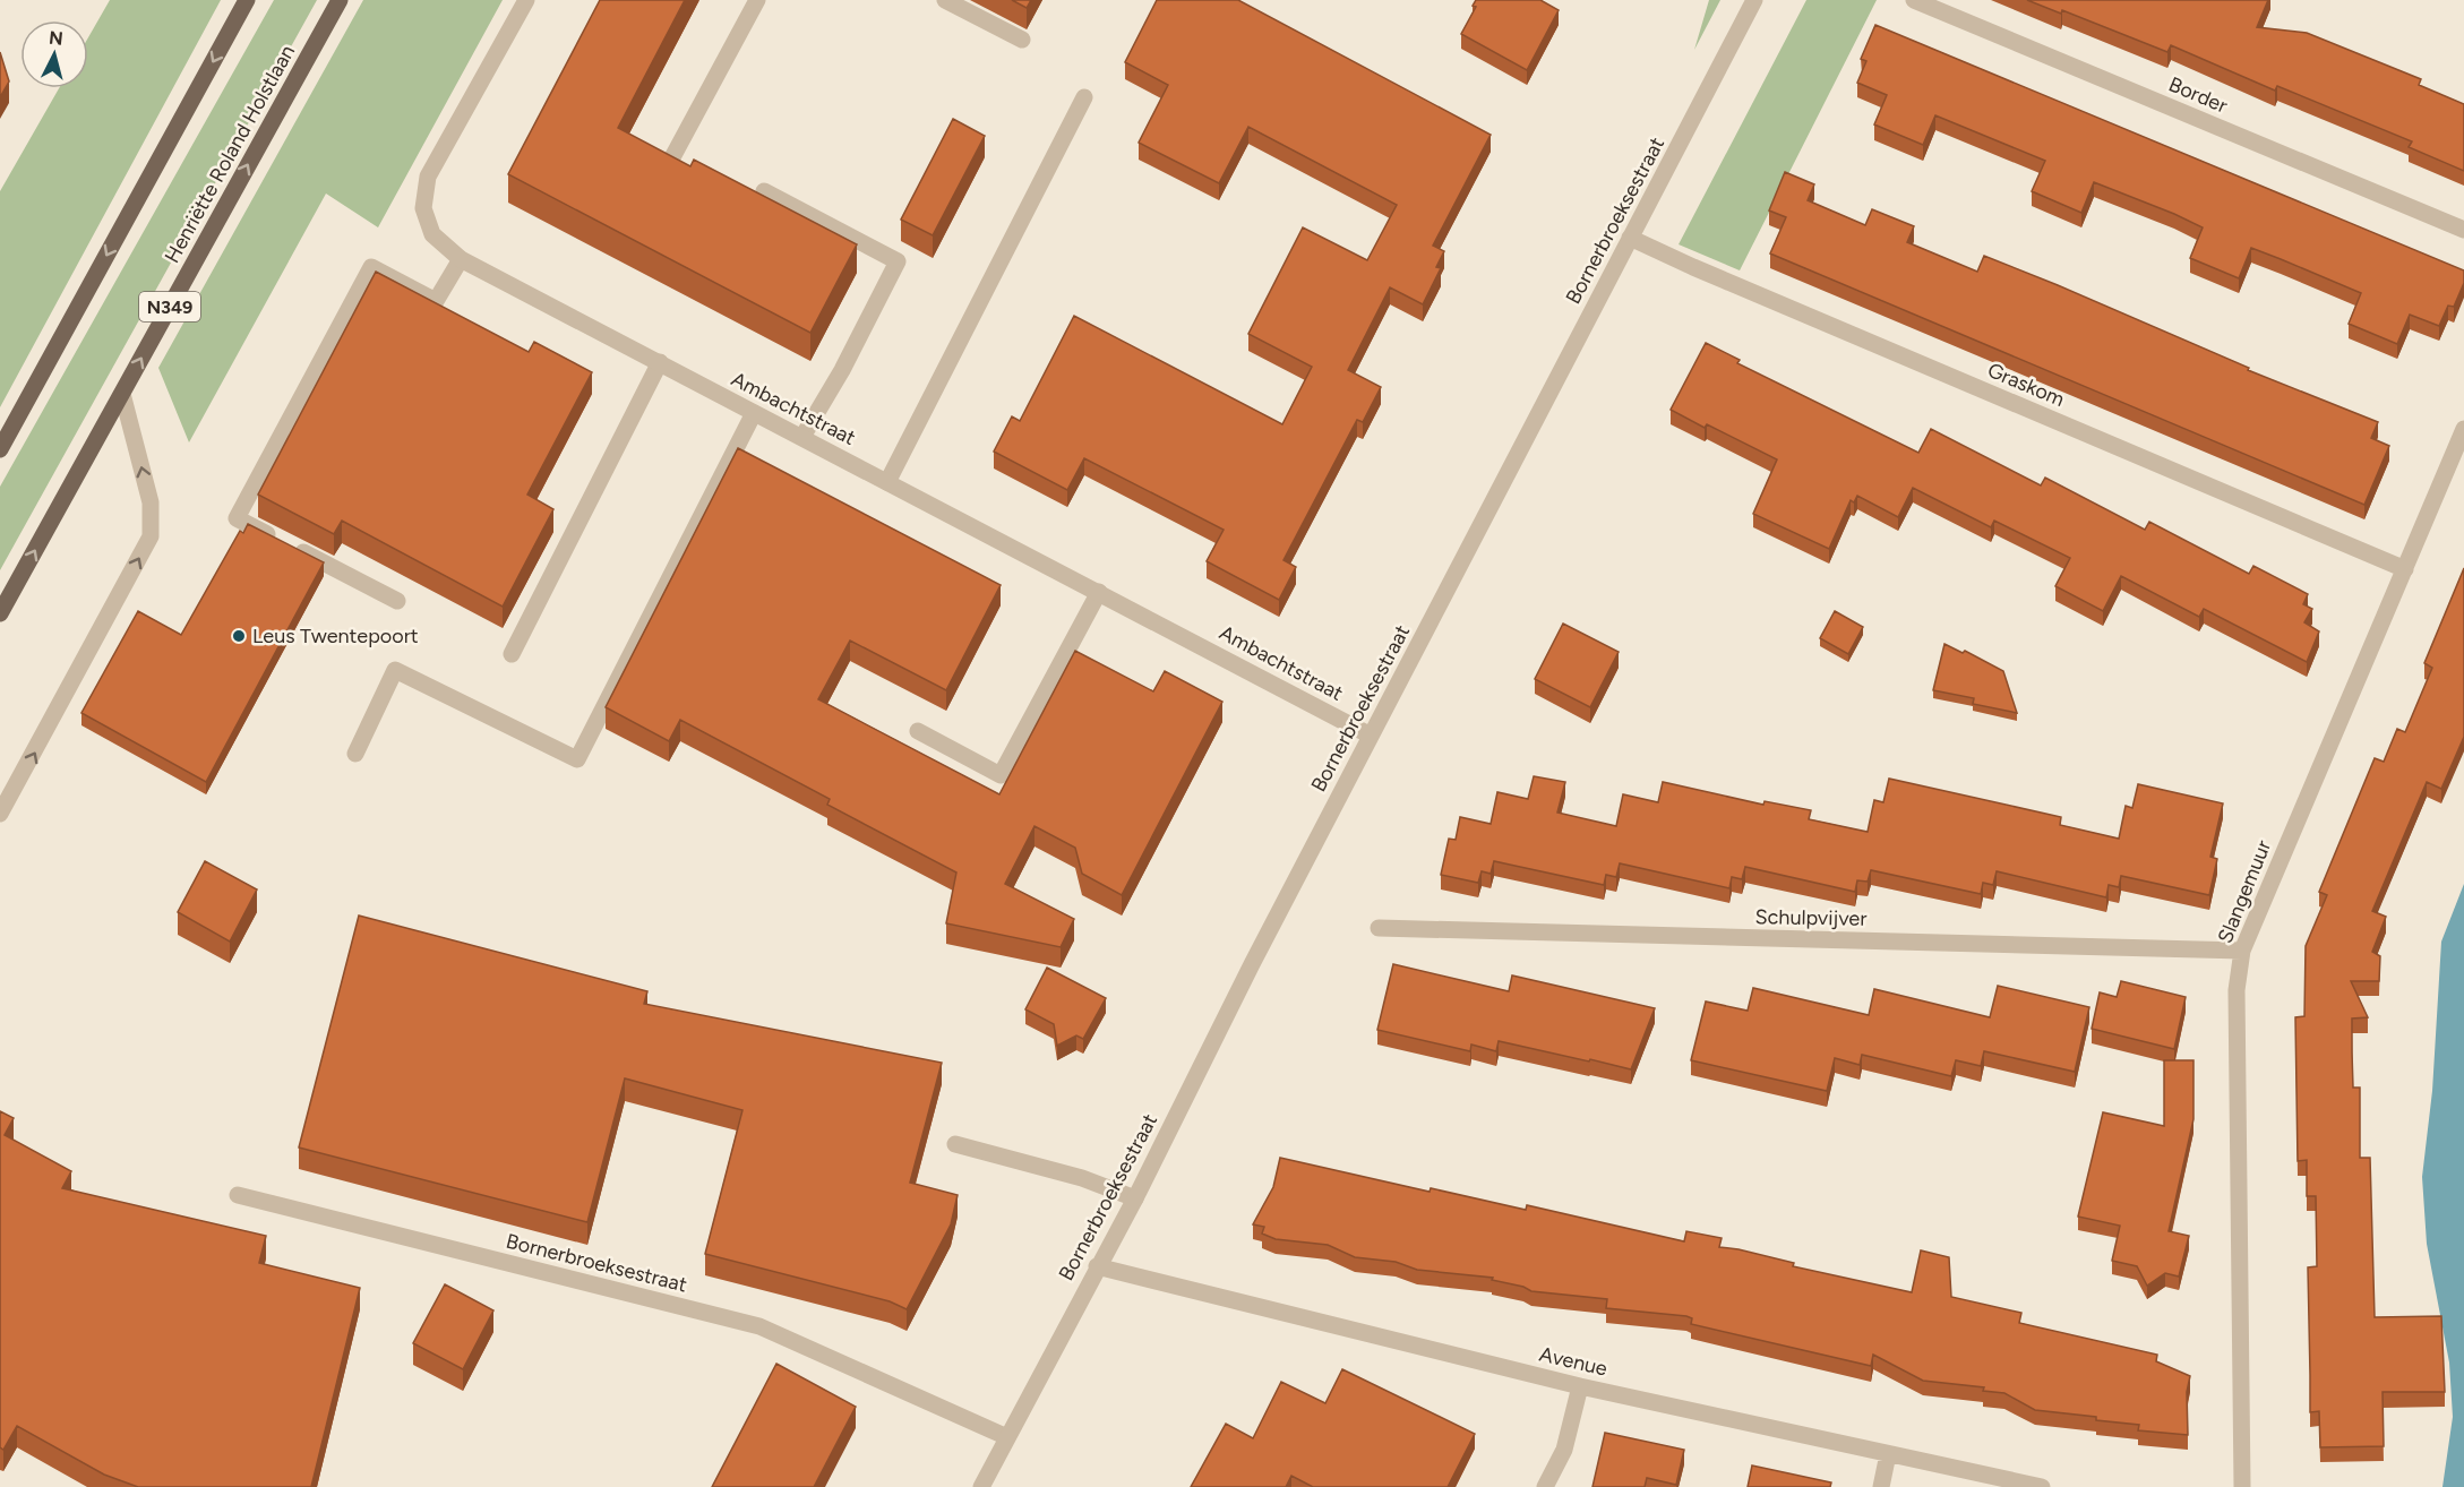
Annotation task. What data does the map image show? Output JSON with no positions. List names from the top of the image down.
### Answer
{
  "streets": {
    "main road": ["Henriëtte Roland Holstlaan", "N349"],
    "street": [
      "Border",
      "Bornerbroeksestraat",
      "Graskom",
      "Ambachtstraat",
      "Slangemuur",
      "Schulpvijver",
      "Avenue"
    ]
  },
  "crossings": [
    ["Bornerbroeksestraat", "Graskom"],
    ["Bornerbroeksestraat", "Ambachtstraat"],
    ["Bornerbroeksestraat", "Avenue"],
    ["Graskom", "Slangemuur"],
    ["Slangemuur", "Schulpvijver"]
  ],
  "places": ["Leus Twentepoort"],
  "north": "top"
}
